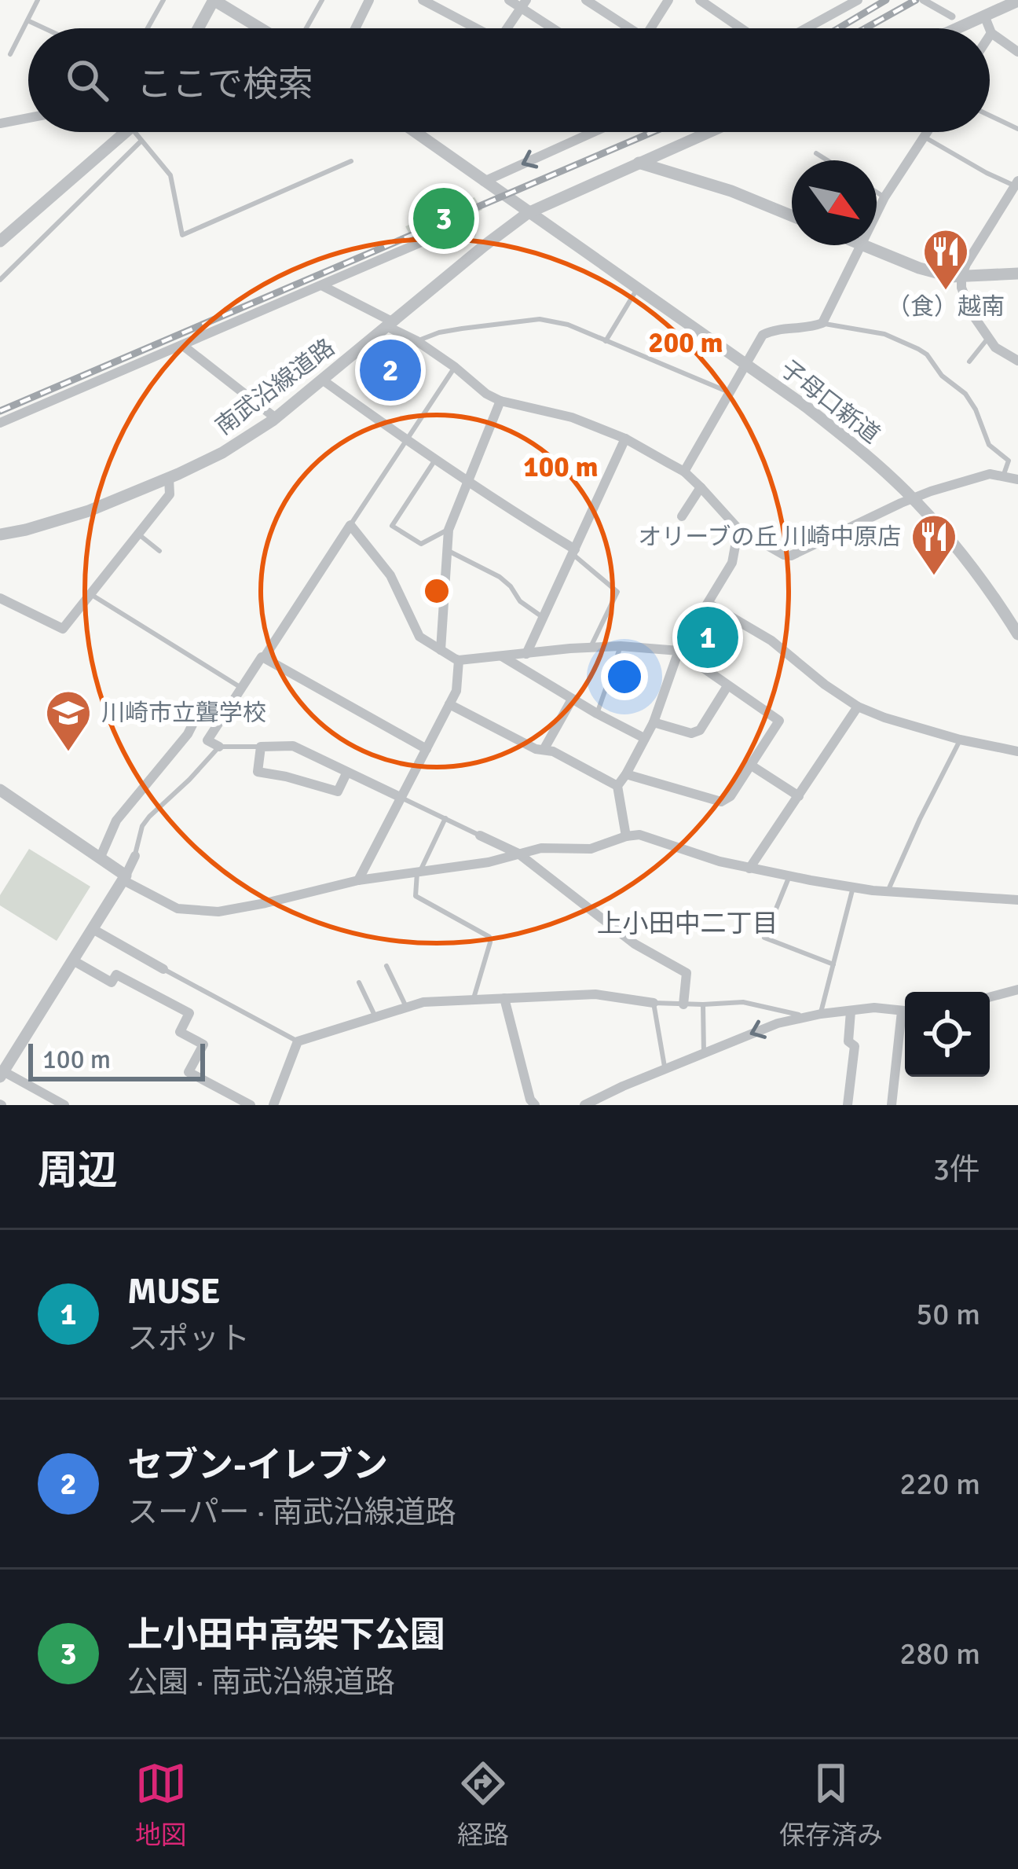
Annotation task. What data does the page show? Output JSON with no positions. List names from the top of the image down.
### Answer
{
  "streets": {
    "street": ["南武沿線道路", "子母口新道"]
  },
  "crossings": [
    ["南武沿線道路", "子母口新道"]
  ],
  "districts": ["上小田中二丁目"],
  "places": {
    "restaurant": ["（食）越南", "オリーブの丘 川崎中原店"],
    "school or university": ["川崎市立聾学校"]
  },
  "scale_bar": "100 m",
  "north": "bottom right",
  "page": {
    "search": "ここで検索",
    "pins": ["3", "2", "1"],
    "scale": "100 m",
    "heading": ["周辺", "3件"],
    "list": [
      {
        "mark": "1",
        "name": "MUSE",
        "note": "スポット",
        "value": "50 m"
      },
      {
        "mark": "2",
        "name": "セブン-イレブン",
        "note": "スーパー · 南武沿線道路",
        "value": "220 m"
      },
      {
        "mark": "3",
        "name": "上小田中高架下公園",
        "note": "公園 · 南武沿線道路",
        "value": "280 m"
      }
    ],
    "nav": ["地図", "経路", "保存済み"]
  },
  "rings": ["200 m", "100 m"]
}
